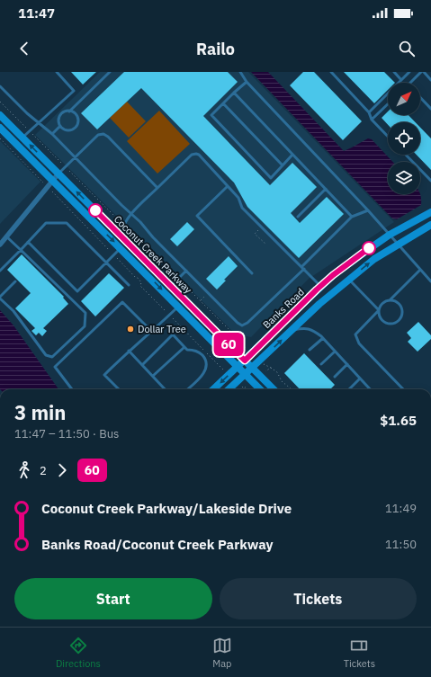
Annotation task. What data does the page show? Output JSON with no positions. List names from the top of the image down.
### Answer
{
  "streets": {
    "main road": ["Coconut Creek Parkway", "Banks Road"]
  },
  "crossings": [
    ["Coconut Creek Parkway", "Banks Road"]
  ],
  "places": ["Dollar Tree"],
  "lines": ["bus line 60"],
  "north": "top right",
  "page": {
    "status": "11:47",
    "header": "Railo",
    "on_map": "60",
    "heading": ["3 min", "11:47 – 11:50 · Bus", "$1.65"],
    "legs": ["2", "60"],
    "list": [
      {
        "name": "Coconut Creek Parkway/Lakeside Drive",
        "value": "11:49"
      },
      {
        "name": "Banks Road/Coconut Creek Parkway",
        "value": "11:50"
      }
    ],
    "buttons": ["Start", "Tickets"],
    "tabs": ["Directions", "Map", "Tickets"]
  }
}
